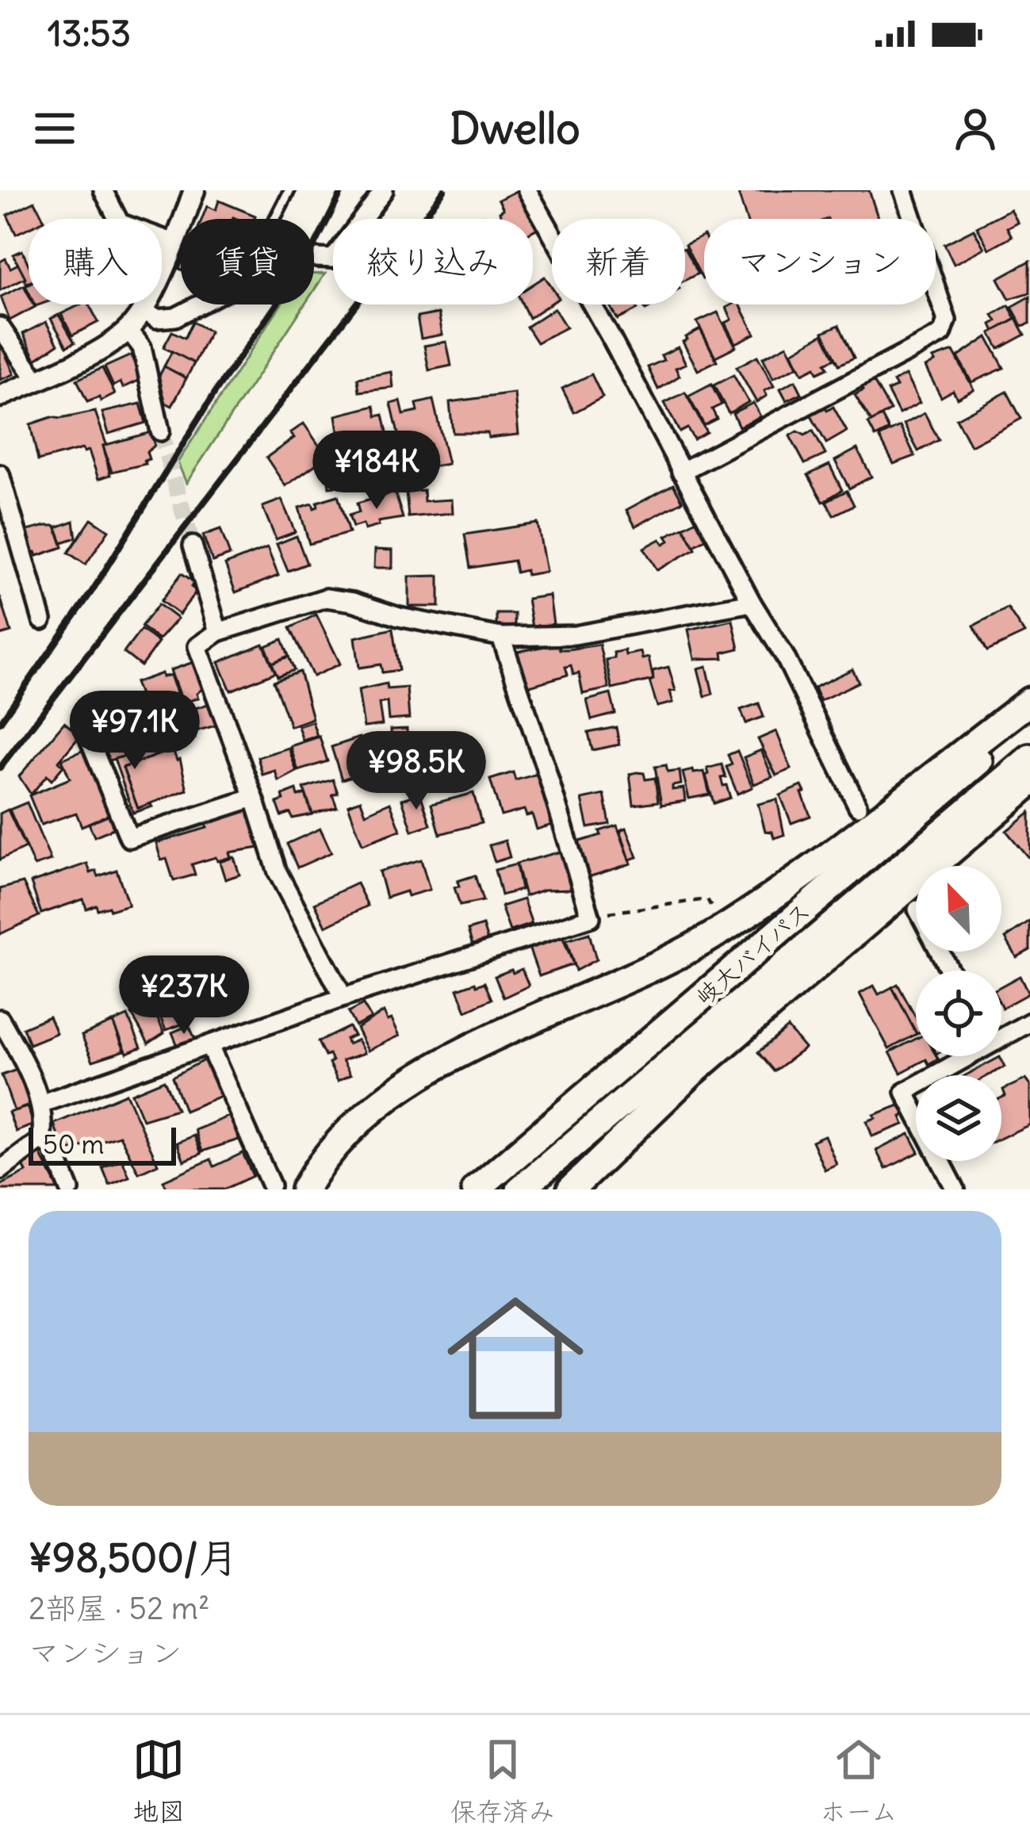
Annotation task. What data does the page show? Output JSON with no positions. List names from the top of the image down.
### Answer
{
  "streets": {
    "highway": ["岐大バイパス"]
  },
  "scale_bar": "50 m",
  "north": "top left",
  "page": {
    "status": "13:53",
    "header": "Dwello",
    "chip": [
      "購入",
      "賃貸",
      "絞り込み",
      "新着",
      "マンション"
    ],
    "price": [
      "¥184K",
      "¥97.1K",
      "¥98.5K",
      "¥237K"
    ],
    "scale": "50 m",
    "list": [
      {
        "name": "¥98,500/月",
        "note": "2部屋 · 52 m² · マンション"
      }
    ],
    "tabs": ["地図", "保存済み", "ホーム"]
  }
}
